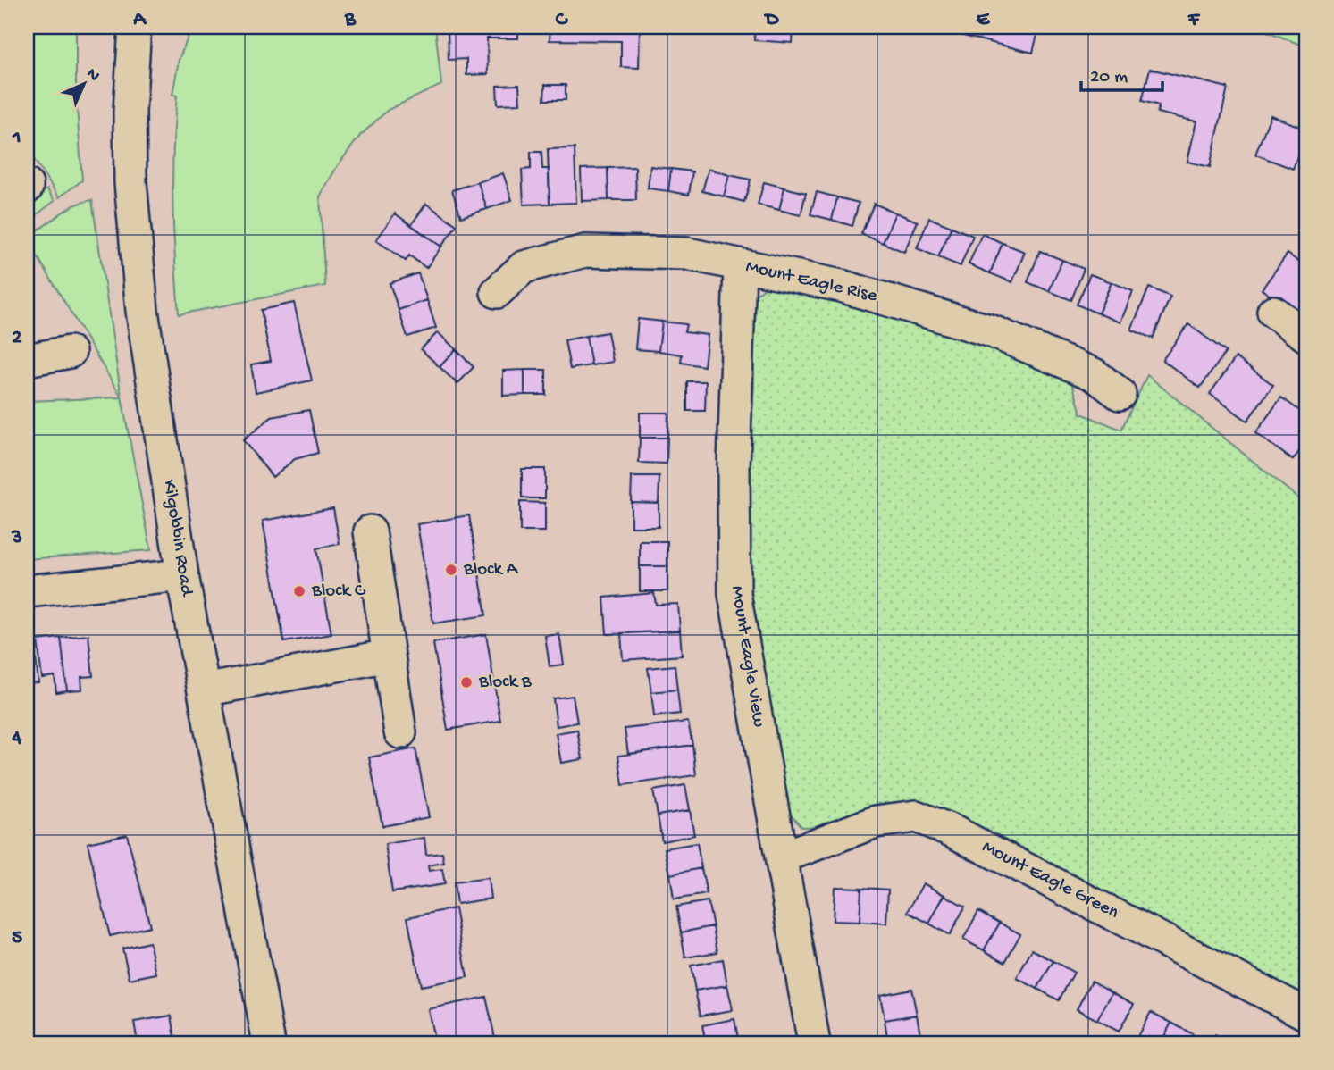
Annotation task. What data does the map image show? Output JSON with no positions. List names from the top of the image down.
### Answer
{
  "streets": {
    "street": [
      "Mount Eagle Rise",
      "Kilgobbin Road",
      "Mount Eagle View",
      "Mount Eagle Green"
    ]
  },
  "crossings": [
    ["Mount Eagle Rise", "Mount Eagle View"],
    ["Mount Eagle View", "Mount Eagle Green"]
  ],
  "places": ["Block A", "Block C", "Block B"],
  "scale_bar": "20 m",
  "north": "top right",
  "grid": {
    "columns": [
      "A",
      "B",
      "C",
      "D",
      "E",
      "F"
    ],
    "rows": [
      "1",
      "2",
      "3",
      "4",
      "5"
    ]
  }
}
